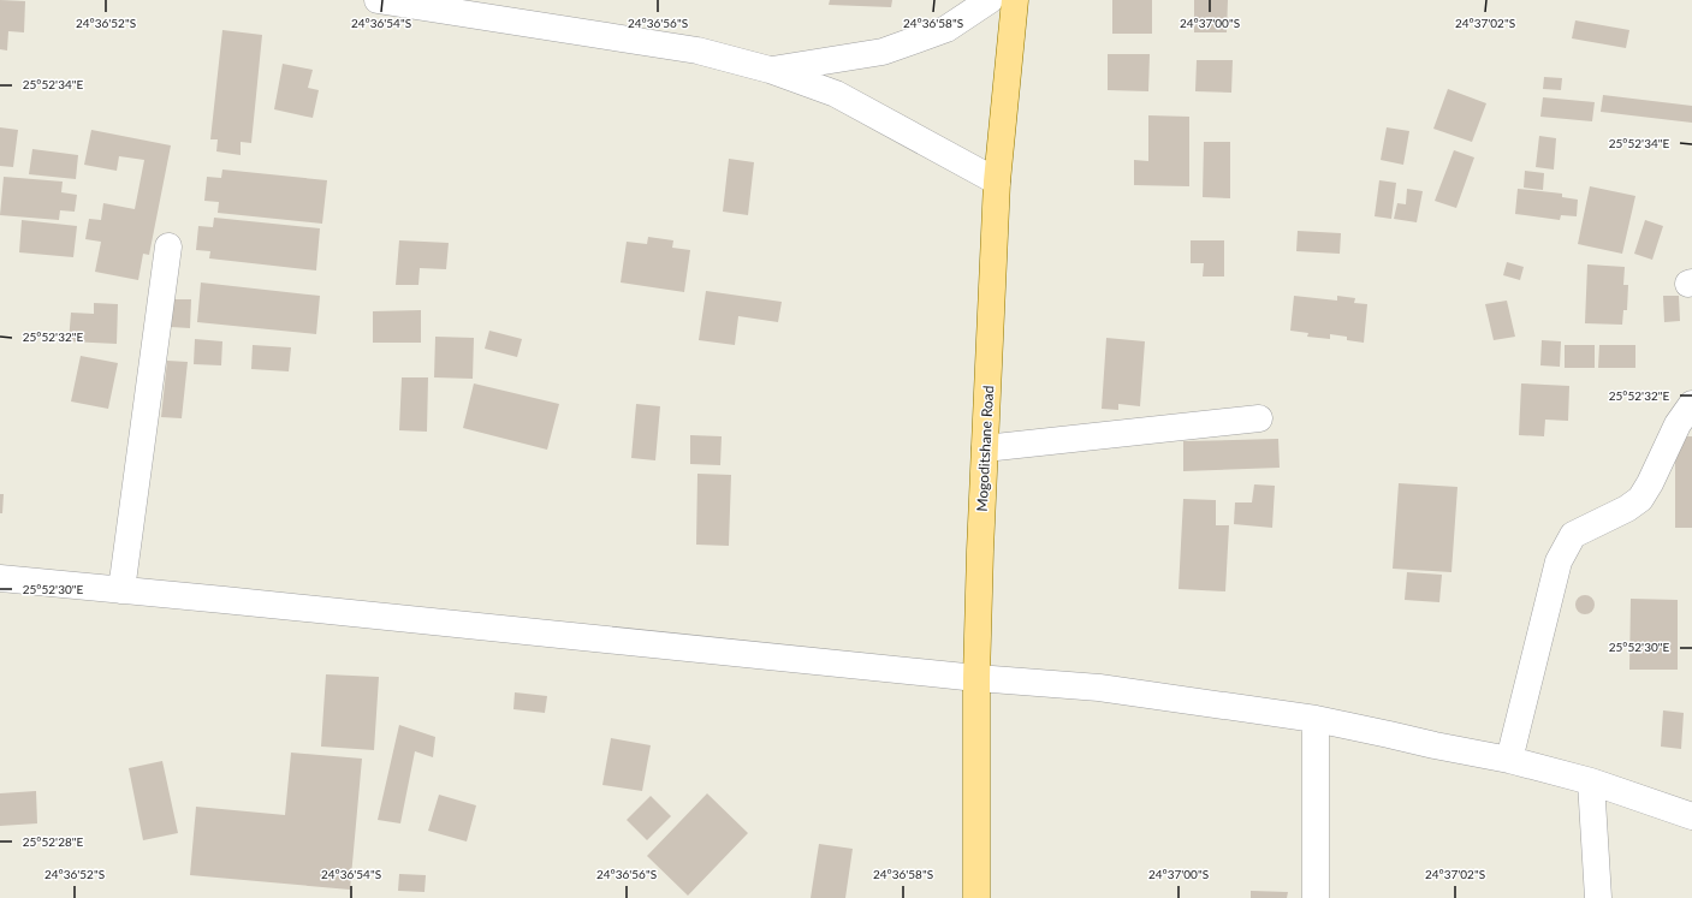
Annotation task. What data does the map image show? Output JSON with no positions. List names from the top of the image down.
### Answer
{
  "streets": {
    "main road": ["Mogoditshane Road"]
  },
  "coordinates": [
    "24°36'52\"S",
    "24°36'54\"S",
    "24°36'56\"S",
    "24°36'58\"S",
    "24°37'00\"S",
    "24°37'02\"S",
    "25°52'34\"E",
    "25°52'32\"E",
    "25°52'30\"E",
    "25°52'28\"E"
  ]
}
